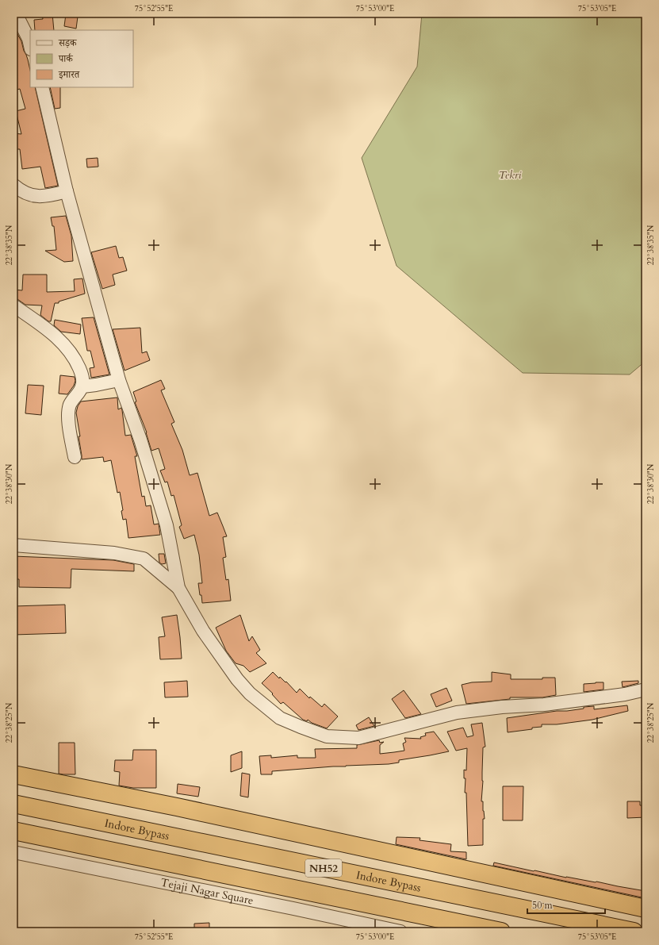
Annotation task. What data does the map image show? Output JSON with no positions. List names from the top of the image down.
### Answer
{
  "streets": {
    "highway": ["Indore Bypass", "NH52"],
    "street": ["Tejaji Nagar Square"]
  },
  "parks": ["Tekri"],
  "legend": ["सड़क", "पार्क", "इमारत"],
  "scale_bar": "50 m",
  "coordinates": [
    "75°52'55\"E",
    "75°53'00\"E",
    "75°53'05\"E",
    "22°38'35\"N",
    "22°38'30\"N",
    "22°38'25\"N"
  ]
}
